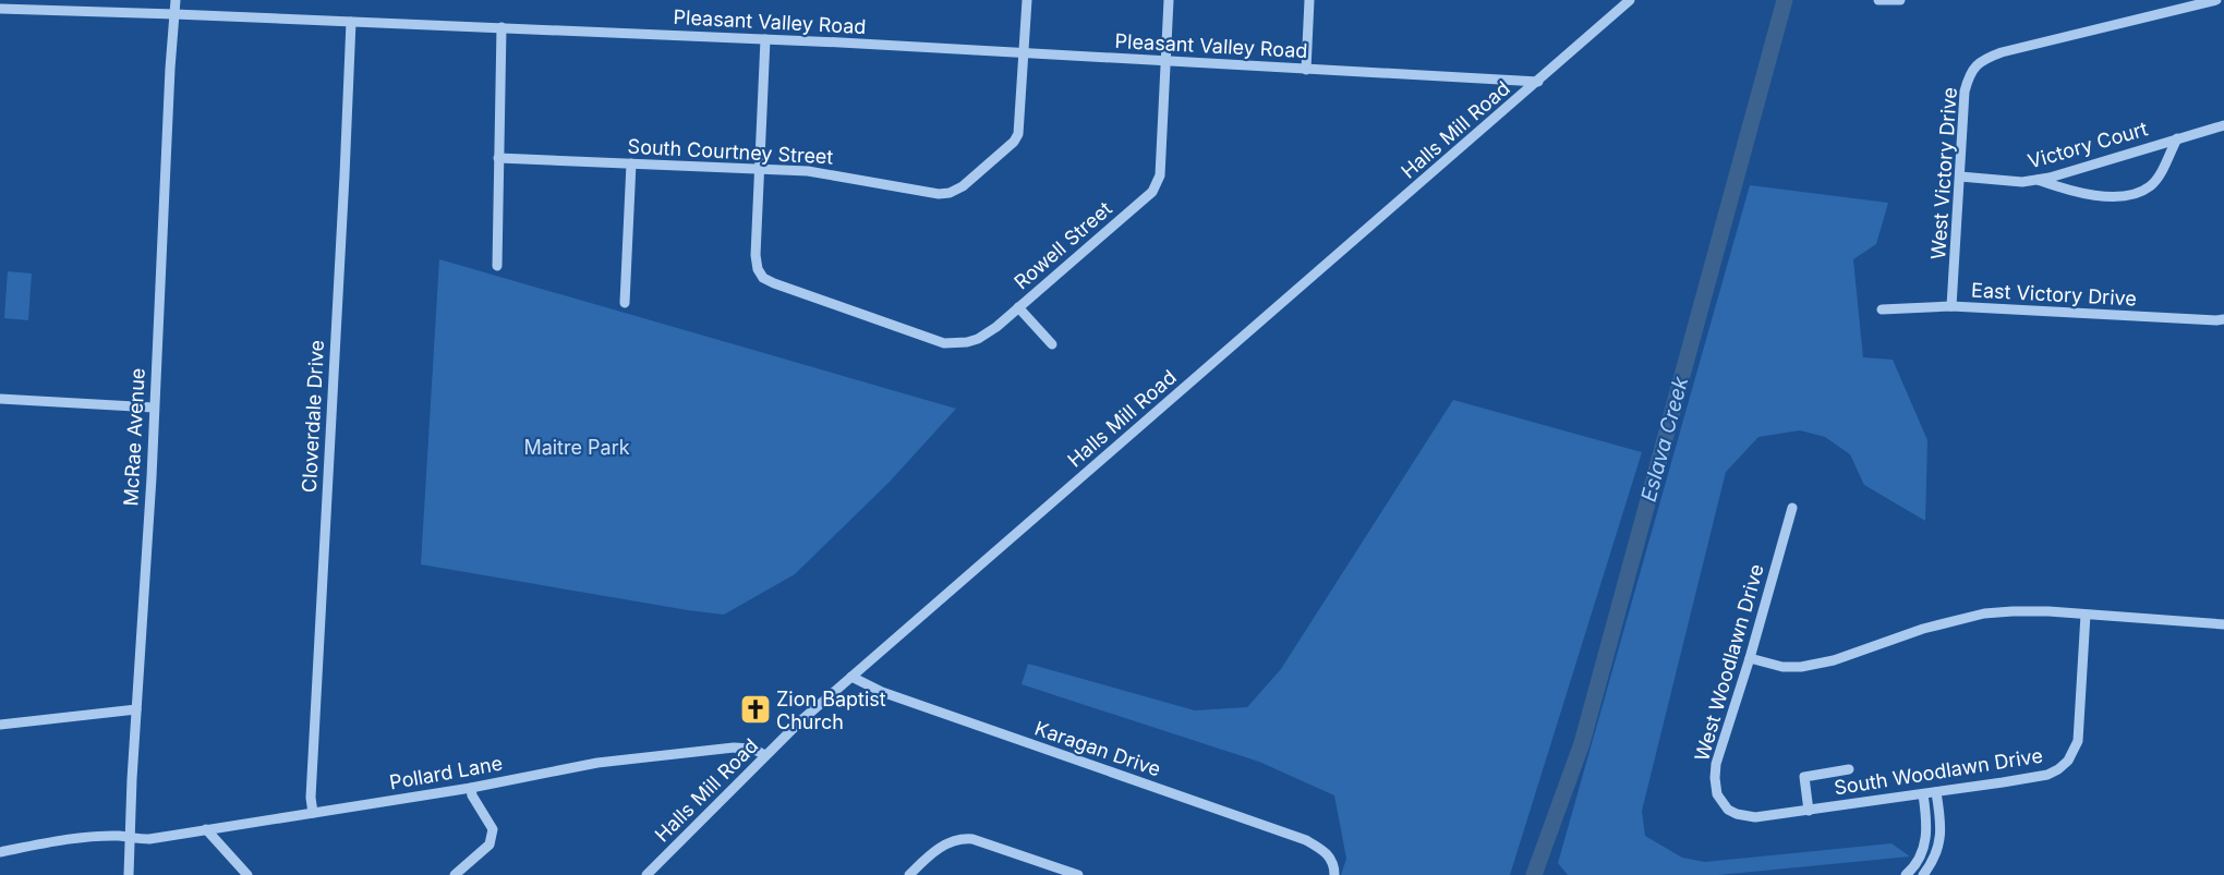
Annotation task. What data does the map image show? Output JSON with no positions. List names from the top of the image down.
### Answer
{
  "streets": {
    "street": [
      "Pleasant Valley Road",
      "Halls Mill Road",
      "Victory Court",
      "South Courtney Street",
      "West Victory Drive",
      "Rowell Street",
      "East Victory Drive",
      "Cloverdale Drive",
      "McRae Avenue",
      "West Woodlawn Drive",
      "Karagan Drive",
      "South Woodlawn Drive",
      "Pollard Lane"
    ]
  },
  "crossings": [
    ["Pleasant Valley Road", "Halls Mill Road"],
    ["Pleasant Valley Road", "South Courtney Street"],
    ["Pleasant Valley Road", "Rowell Street"],
    ["Pleasant Valley Road", "Cloverdale Drive"],
    ["Pleasant Valley Road", "McRae Avenue"],
    ["Halls Mill Road", "Karagan Drive"],
    ["Halls Mill Road", "Pollard Lane"],
    ["Victory Court", "West Victory Drive"],
    ["South Courtney Street", "Rowell Street"],
    ["West Victory Drive", "East Victory Drive"],
    ["Cloverdale Drive", "Pollard Lane"],
    ["McRae Avenue", "Pollard Lane"],
    ["West Woodlawn Drive", "South Woodlawn Drive"]
  ],
  "water": ["Eslava Creek"],
  "parks": ["Maitre Park"],
  "places": {
    "church": ["Zion Baptist Church"]
  }
}
